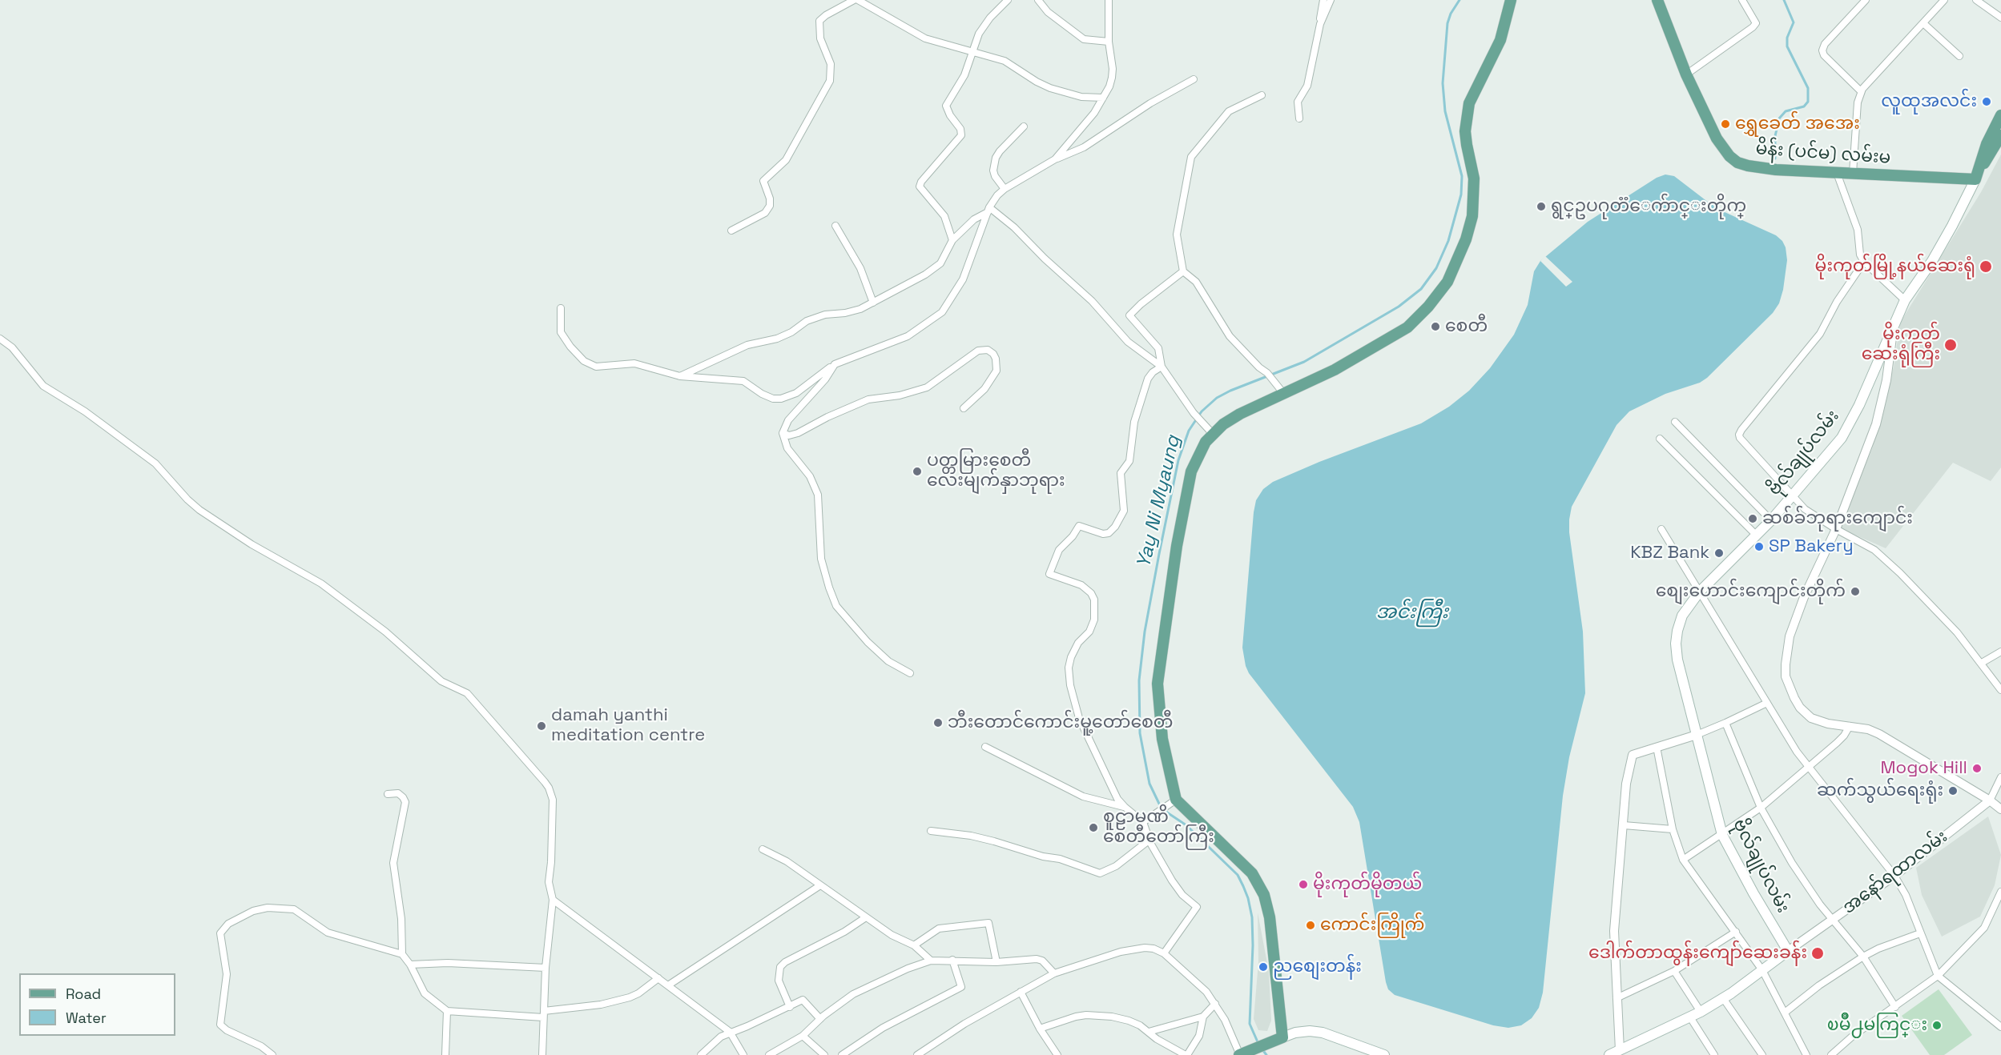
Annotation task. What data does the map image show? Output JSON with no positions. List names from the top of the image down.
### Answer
{
  "streets": {
    "main road": ["မိန်း (ပင်မ) လမ်းမ", "ဗိုလ်‌ချုပ်‌လမ်း"],
    "street": ["အ‌နော်‌ရထာလမ်း"]
  },
  "crossings": [
    ["မိန်း (ပင်မ) လမ်းမ", "ဗိုလ်‌ချုပ်‌လမ်း"],
    ["ဗိုလ်‌ချုပ်‌လမ်း", "အ‌နော်‌ရထာလမ်း"]
  ],
  "water": ["Yay Ni Myaung", "အင်းကြီး"],
  "places": [
    "လူထုအလင်း",
    "ရွှေခေတ် အအေး",
    "ရွင္ဥပဂုတၱေက်ာင္းတိုက္",
    "မိုးကုတ်မြို့နယ်ဆေးရုံ",
    "စေတီ",
    "မိုးကုတ်‌ ‌ဆေးရုံကြီး",
    "ပတ္တမြား‌စေတီ‌ လေးမျက်နှာဘုရား",
    "ဆစ်ခ်ဘုရားကျောင်း",
    "SP Bakery",
    "KBZ Bank",
    "စျေးဟောင်းကျောင်းတိုက်",
    "ဘီးတောင်ကောင်းမူ့တော်စေတီ",
    "damah yanthi meditation centre",
    "Mogok Hill",
    "ဆက်သွယ်ရေးရုံး",
    "စူဠာမဏိ စေတီတော်ကြီး",
    "မိုးကုတ်မိုတယ်",
    "ကောင်းကြိုက်",
    "ဒေါက်တာထွန်းကျော်ဆေးခန်း",
    "ညစျေးတန်း",
    "ၿမိဳ႕မကြင္း"
  ],
  "legend": ["Road", "Water"]
}
